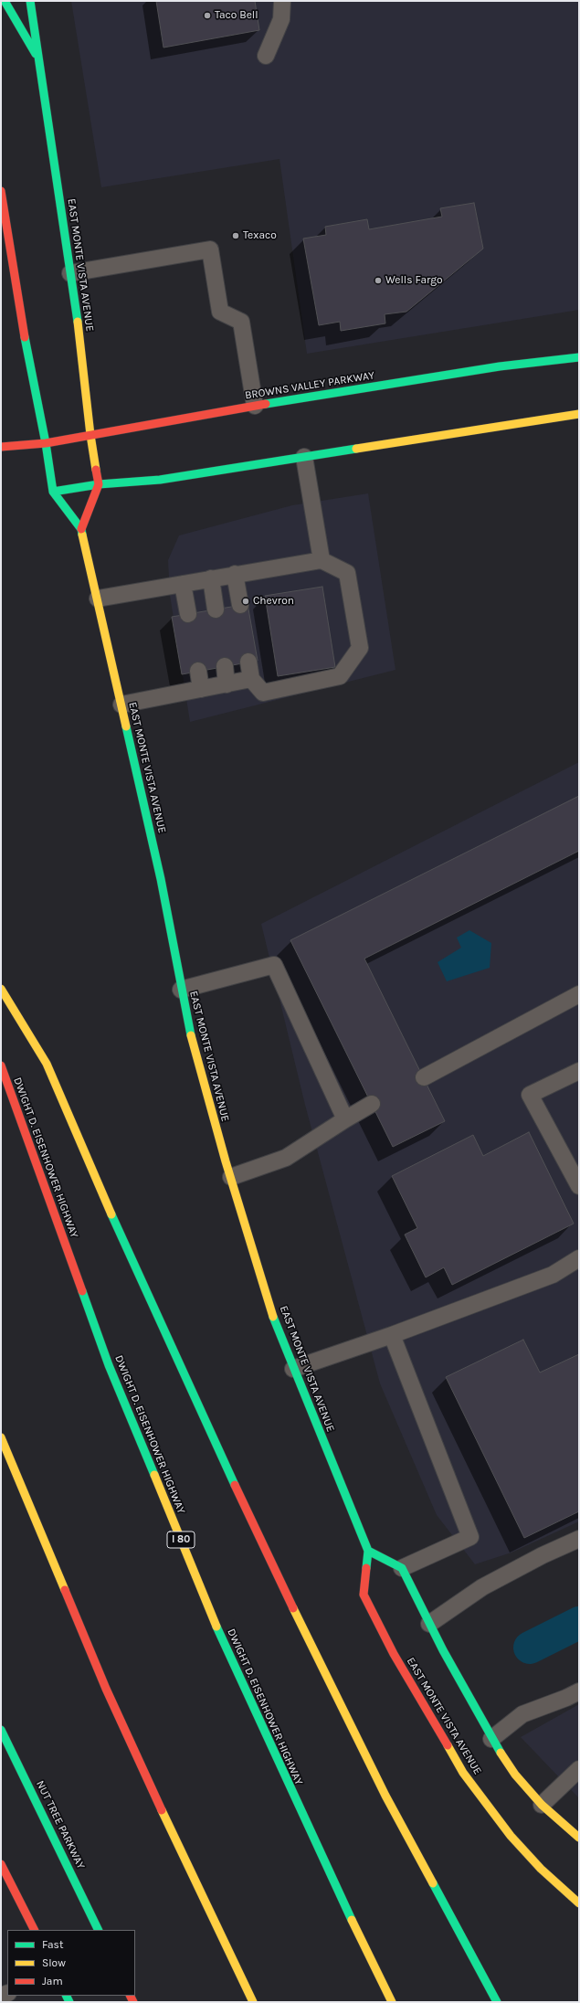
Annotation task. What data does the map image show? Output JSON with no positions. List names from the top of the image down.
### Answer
{
  "streets": {
    "main road": [
      "EAST MONTE VISTA AVENUE",
      "BROWNS VALLEY PARKWAY",
      "DWIGHT D. EISENHOWER HIGHWAY",
      "I 80",
      "NUT TREE PARKWAY"
    ]
  },
  "crossings": [
    ["EAST MONTE VISTA AVENUE", "BROWNS VALLEY PARKWAY"]
  ],
  "places": [
    "Taco Bell",
    "Texaco",
    "Wells Fargo",
    "Chevron"
  ],
  "legend": ["Fast", "Slow", "Jam"]
}
